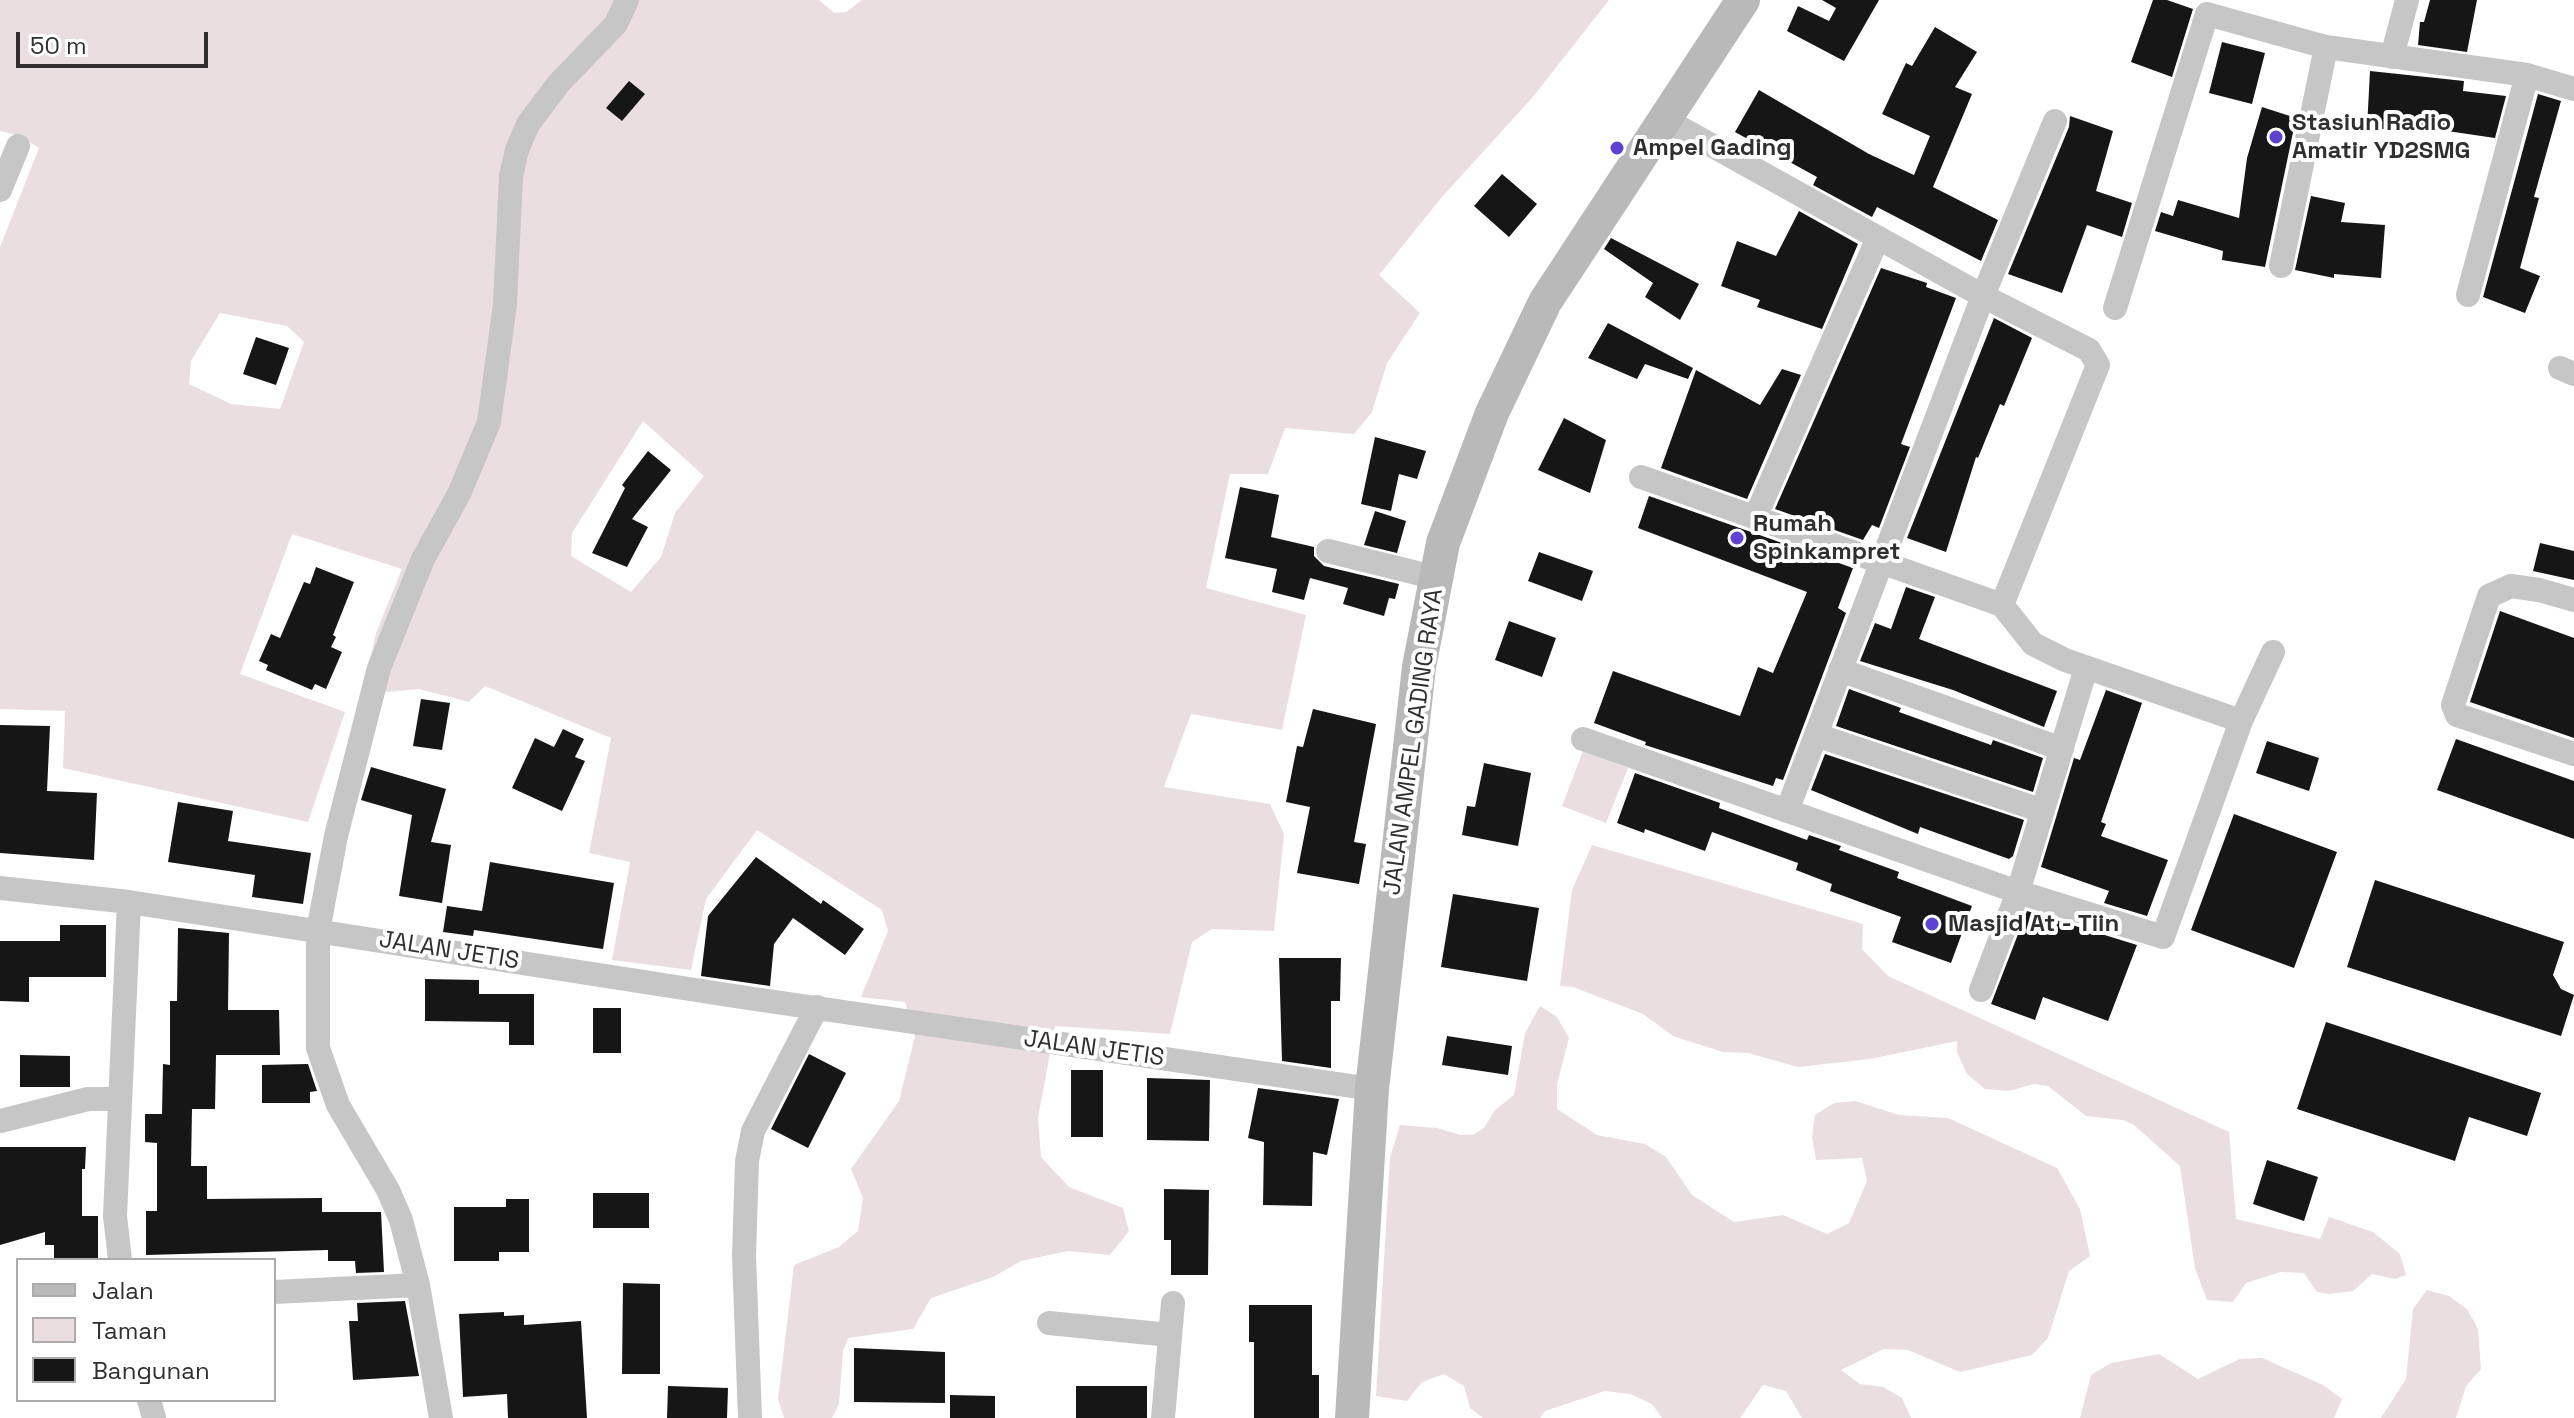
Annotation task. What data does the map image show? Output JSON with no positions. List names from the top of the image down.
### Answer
{
  "streets": {
    "main road": ["JALAN AMPEL GADING RAYA"],
    "street": ["JALAN JETIS"]
  },
  "crossings": [
    ["JALAN AMPEL GADING RAYA", "JALAN JETIS"]
  ],
  "places": [
    "Stasiun Radio Amatir YD2SMG",
    "Ampel Gading",
    "Rumah Spinkampret",
    "Masjid At - Tiin"
  ],
  "legend": ["Jalan", "Taman", "Bangunan"],
  "scale_bar": "50 m"
}
